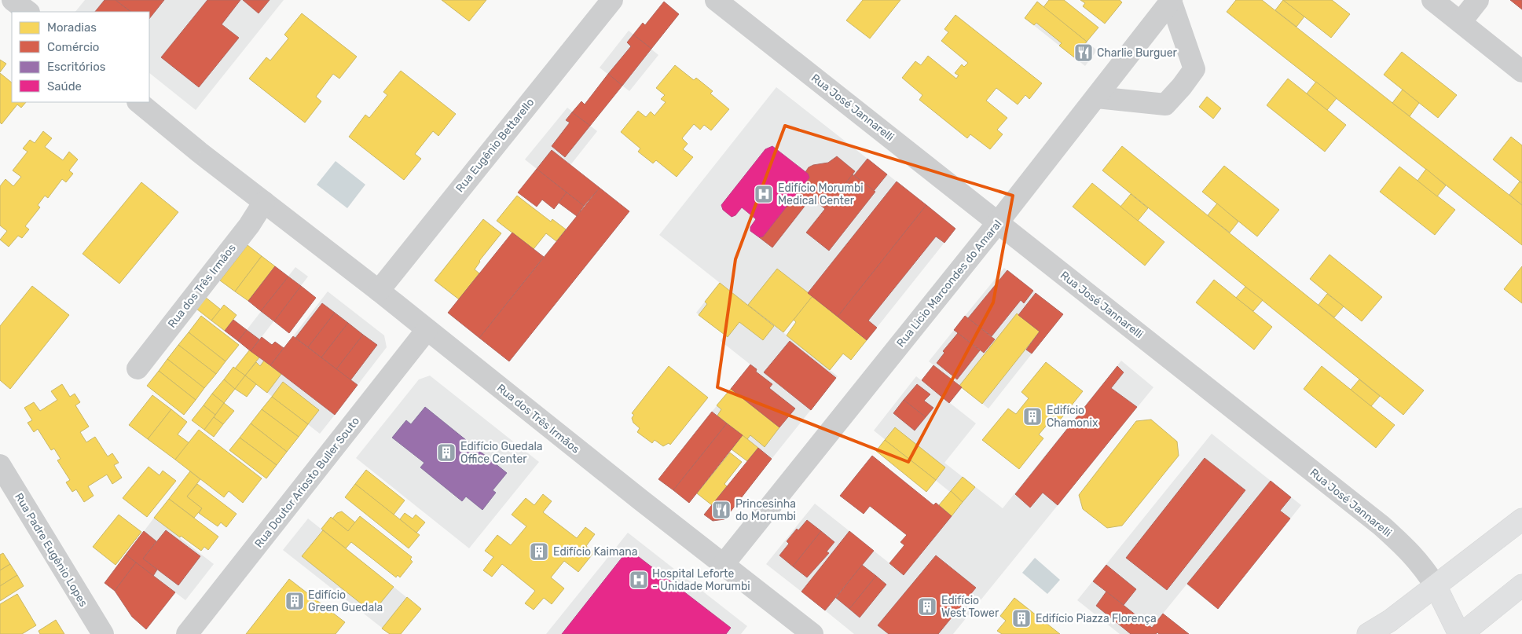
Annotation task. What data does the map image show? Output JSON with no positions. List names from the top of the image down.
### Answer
{
  "streets": {
    "main road": ["Rua José Jannarelli"],
    "street": [
      "Rua Eugênio Bettarello",
      "Rua Licio Marcondes do Amaral",
      "Rua dos Três Irmãos",
      "Rua Doutor Ariosto Buller Souto",
      "Rua Padre Eugênio Lopes"
    ]
  },
  "crossings": [
    ["Rua José Jannarelli", "Rua Licio Marcondes do Amaral"],
    ["Rua Eugênio Bettarello", "Rua dos Três Irmãos"],
    ["Rua Licio Marcondes do Amaral", "Rua dos Três Irmãos"],
    ["Rua dos Três Irmãos", "Rua Doutor Ariosto Buller Souto"]
  ],
  "places": {
    "restaurant": ["Charlie Burguer", "Princesinha do Morumbi"],
    "hospital": ["Edifício Morumbi Medical Center", "Hospital Leforte - Unidade Morumbi"],
    "building": [
      "Edifício Chamonix",
      "Edifício Guedala Office Center",
      "Edifício Kaimana",
      "Edifício Green Guedala",
      "Edifício West Tower",
      "Edifício Piazza Florença"
    ]
  },
  "legend": [
    "Moradias",
    "Comércio",
    "Escritórios",
    "Saúde"
  ]
}
